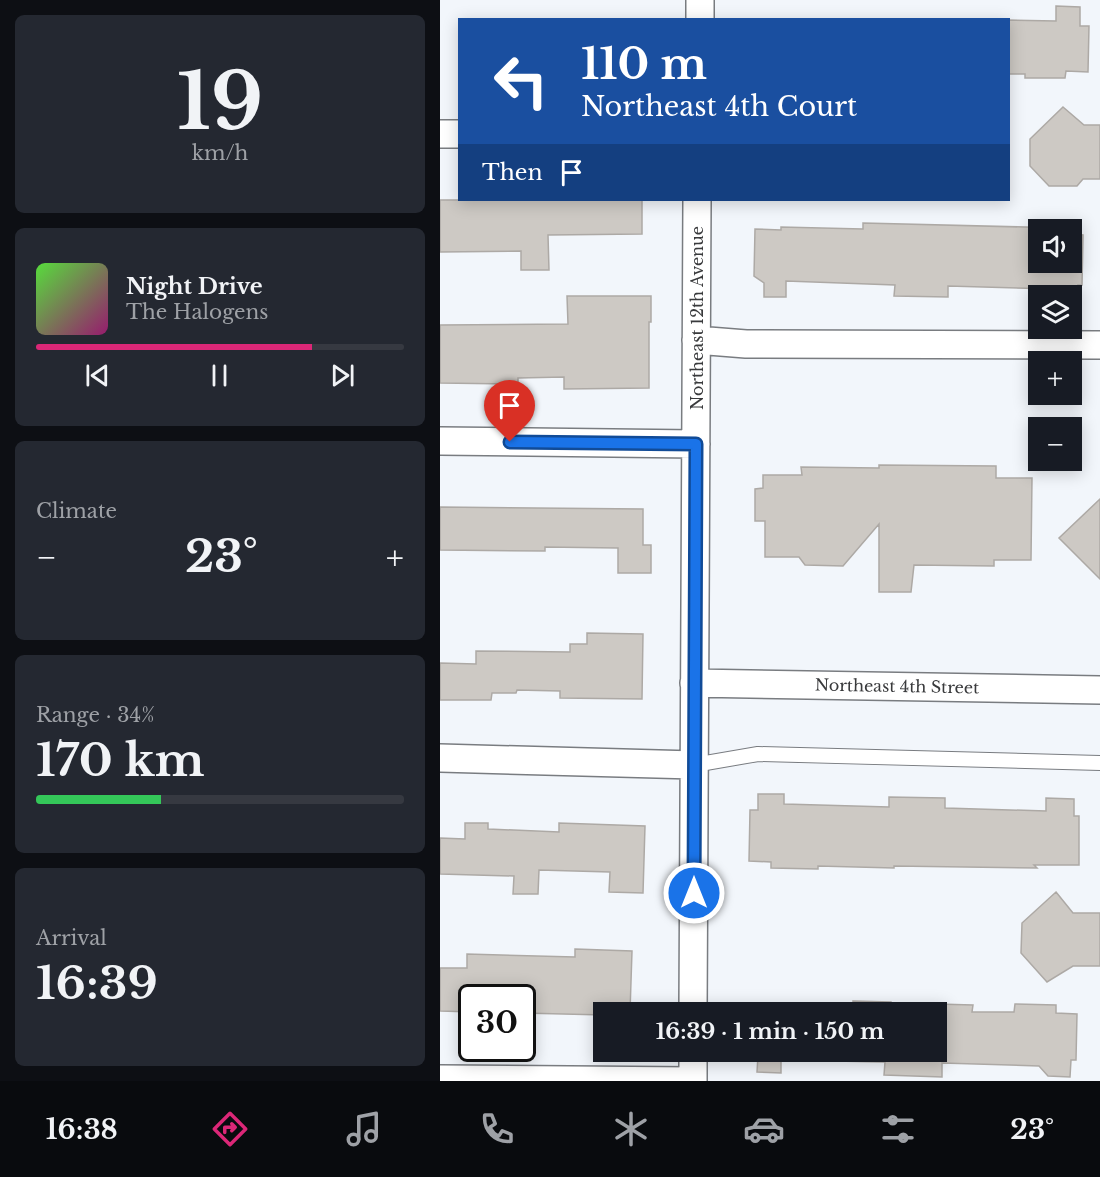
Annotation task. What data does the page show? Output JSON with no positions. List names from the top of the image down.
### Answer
{
  "streets": {
    "street": ["Northeast 12th Avenue", "Northeast 4th Street"]
  },
  "crossings": [
    ["Northeast 12th Avenue", "Northeast 4th Street"]
  ],
  "page": {
    "tile": [
      ["19", "km/h"],
      "Climate",
      ["Range · 34%", "170 km"],
      ["Arrival", "16:39"]
    ],
    "turn": ["110 m", "Northeast 4th Court"],
    "then": "Then",
    "map_buttons": ["+", "−"],
    "song": ["Night Drive", "The Halogens"],
    "heat": ["−", "23°", "+"],
    "limit": "30",
    "trip": "16:39 · 1 min · 150 m",
    "tabs": ["16:38", "23°"]
  }
}
